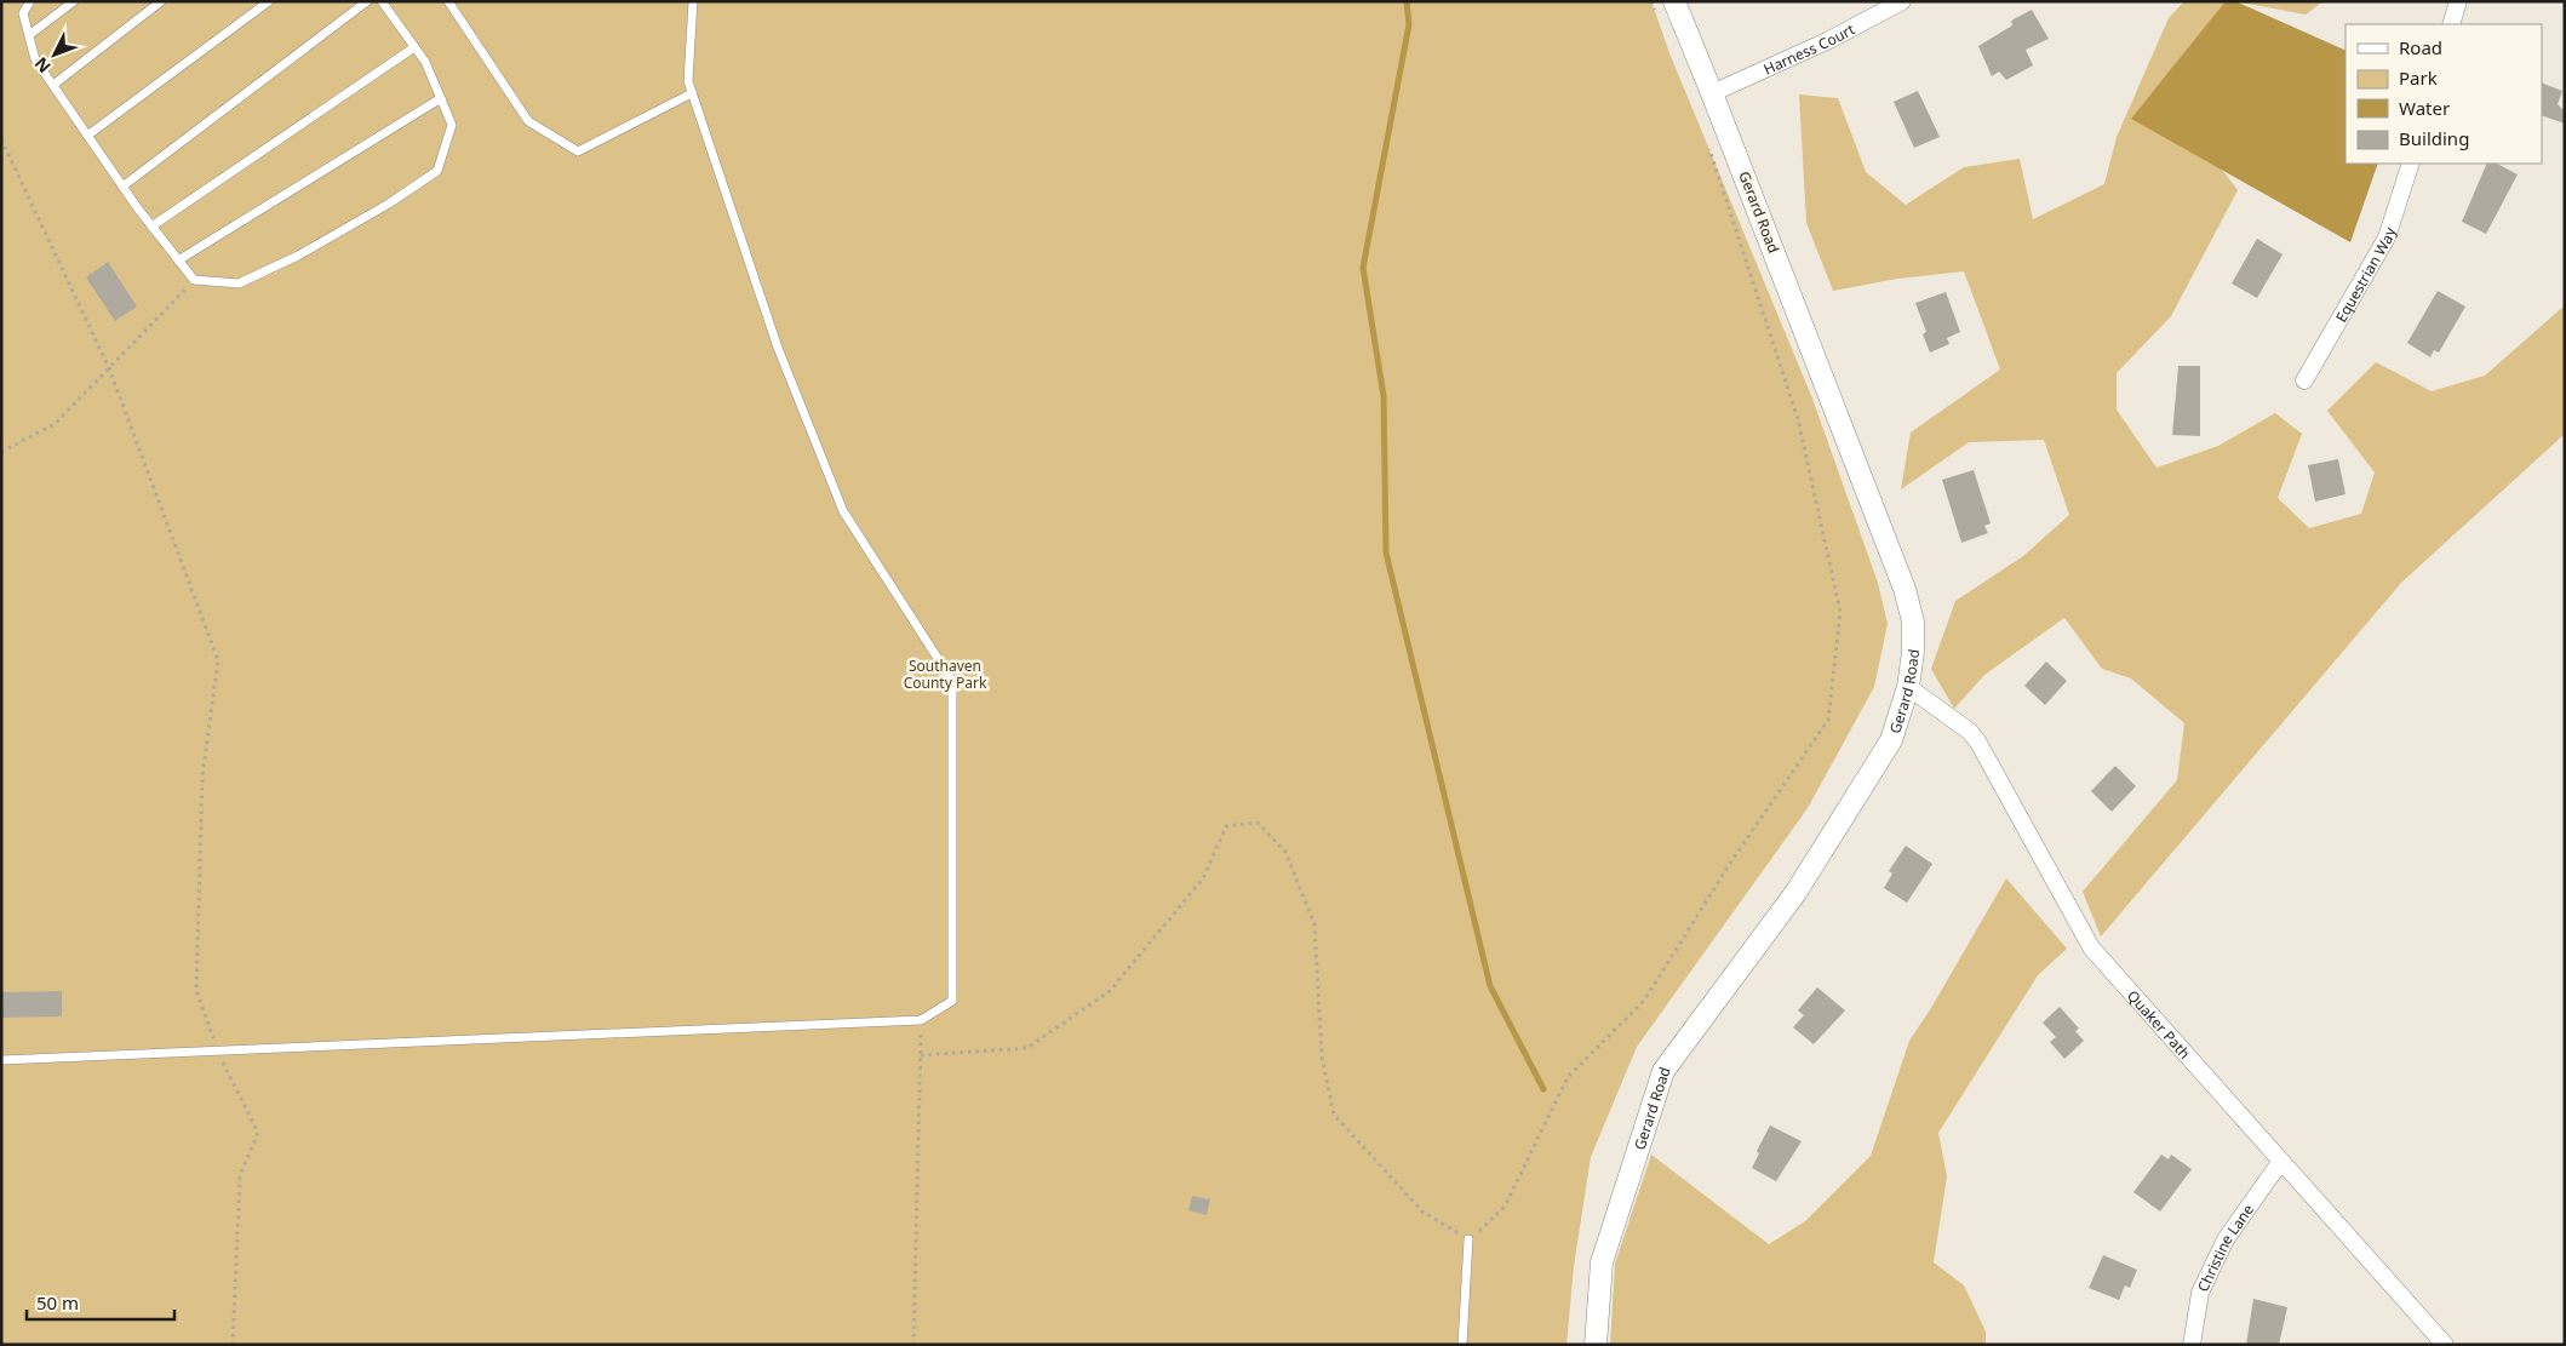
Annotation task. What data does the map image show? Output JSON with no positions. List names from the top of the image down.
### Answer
{
  "streets": {
    "street": [
      "Harness Court",
      "Gerard Road",
      "Equestrian Way",
      "Quaker Path",
      "Christine Lane"
    ]
  },
  "crossings": [
    ["Harness Court", "Gerard Road"],
    ["Gerard Road", "Quaker Path"],
    ["Quaker Path", "Christine Lane"]
  ],
  "parks": ["Southaven County Park"],
  "legend": [
    "Road",
    "Park",
    "Water",
    "Building"
  ],
  "scale_bar": "50 m",
  "north": "bottom left"
}
